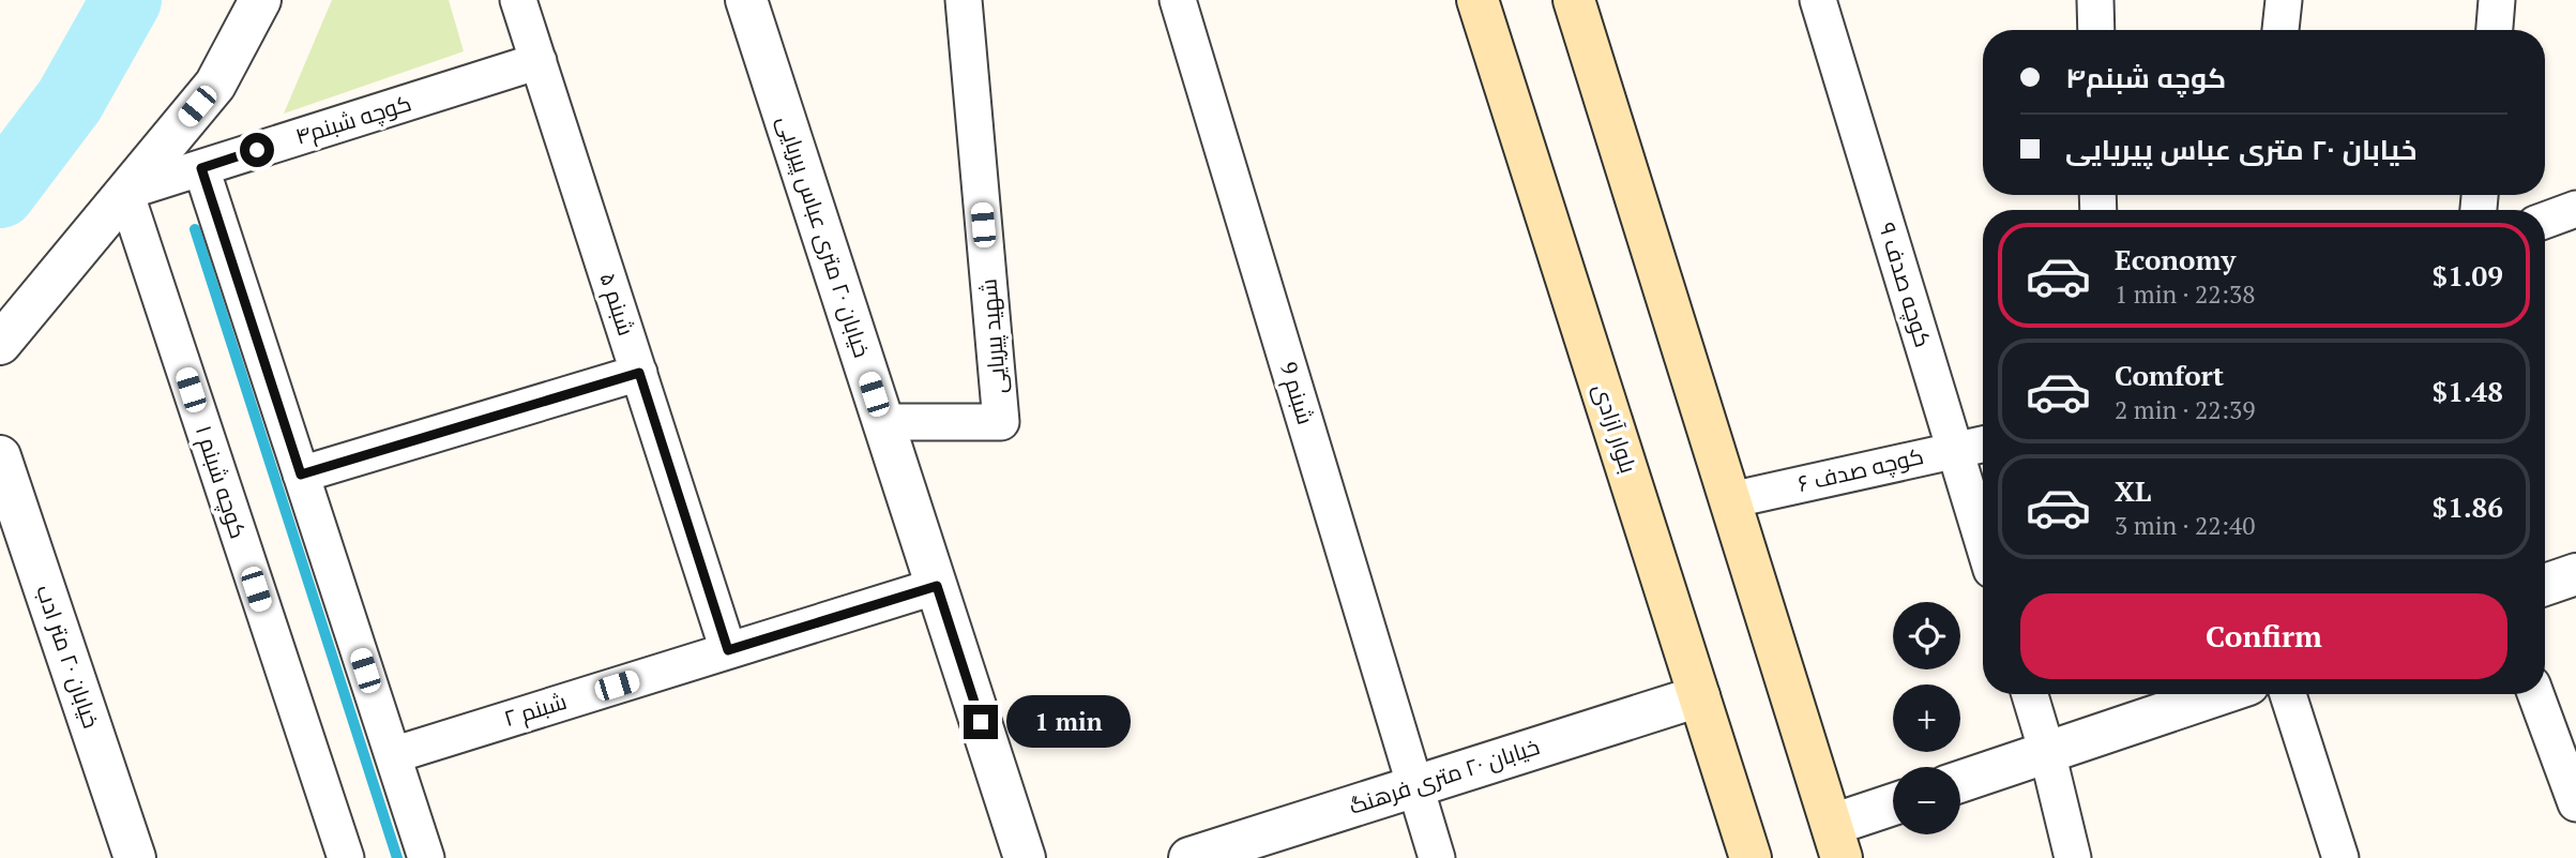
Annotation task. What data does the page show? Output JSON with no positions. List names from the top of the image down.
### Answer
{
  "streets": {
    "main road": ["بلوار آزادی"],
    "street": [
      "کوچه شبنم۴",
      "خیابان ۲۰ متری عباس پیریایی",
      "کوچه صدف ۹",
      "شبنم ۵",
      "شهید پیریایی",
      "شبنم 9",
      "کوچه صدف ۶",
      "کوچه شبنم ۱",
      "خیابان ۲۰ متر ادب",
      "شبنم ۲",
      "خیابان ۲۰ متری فرهنگ"
    ]
  },
  "crossings": [
    ["کوچه شبنم۴", "شبنم ۵"],
    ["کوچه شبنم۴", "کوچه شبنم ۱"],
    ["خیابان ۲۰ متری عباس پیریایی", "شهید پیریایی"],
    ["خیابان ۲۰ متری عباس پیریایی", "شبنم ۲"],
    ["کوچه صدف ۹", "کوچه صدف ۶"],
    ["شبنم ۵", "شبنم ۲"],
    ["شبنم 9", "خیابان ۲۰ متری فرهنگ"],
    ["بلوار آزادی", "خیابان ۲۰ متری فرهنگ"]
  ],
  "page": {
    "banner": ["کوچه شبنم۴", "خیابان ۲۰ متری عباس پیریایی"],
    "list": [
      {
        "name": "Economy",
        "note": "1 min · 22:38",
        "value": "$1.09"
      },
      {
        "name": "Comfort",
        "note": "2 min · 22:39",
        "value": "$1.48"
      },
      {
        "name": "XL",
        "note": "3 min · 22:40",
        "value": "$1.86"
      }
    ],
    "buttons": "Confirm",
    "map_buttons": ["+", "−"],
    "bubble": "1 min"
  }
}
